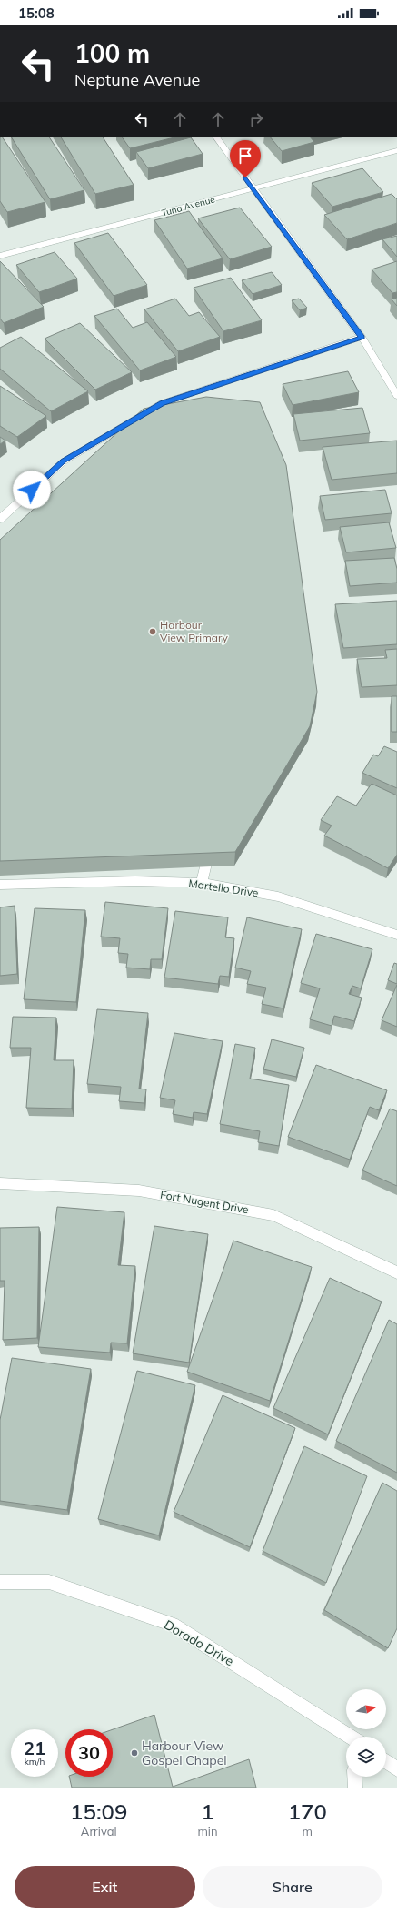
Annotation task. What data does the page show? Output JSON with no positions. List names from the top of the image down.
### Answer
{
  "streets": {
    "street": [
      "Tuna Avenue",
      "Martello Drive",
      "Fort Nugent Drive",
      "Dorado Drive"
    ]
  },
  "places": ["Harbour View Primary", "Harbour View Gospel Chapel"],
  "north": "right",
  "page": {
    "status": "15:08",
    "turn": ["100 m", "Neptune Avenue"],
    "speed": "21 km/h",
    "limit": "30",
    "eta": [
      "15:09",
      "Arrival",
      "1",
      "min",
      "170",
      "m"
    ],
    "buttons": ["Exit", "Share"]
  }
}
